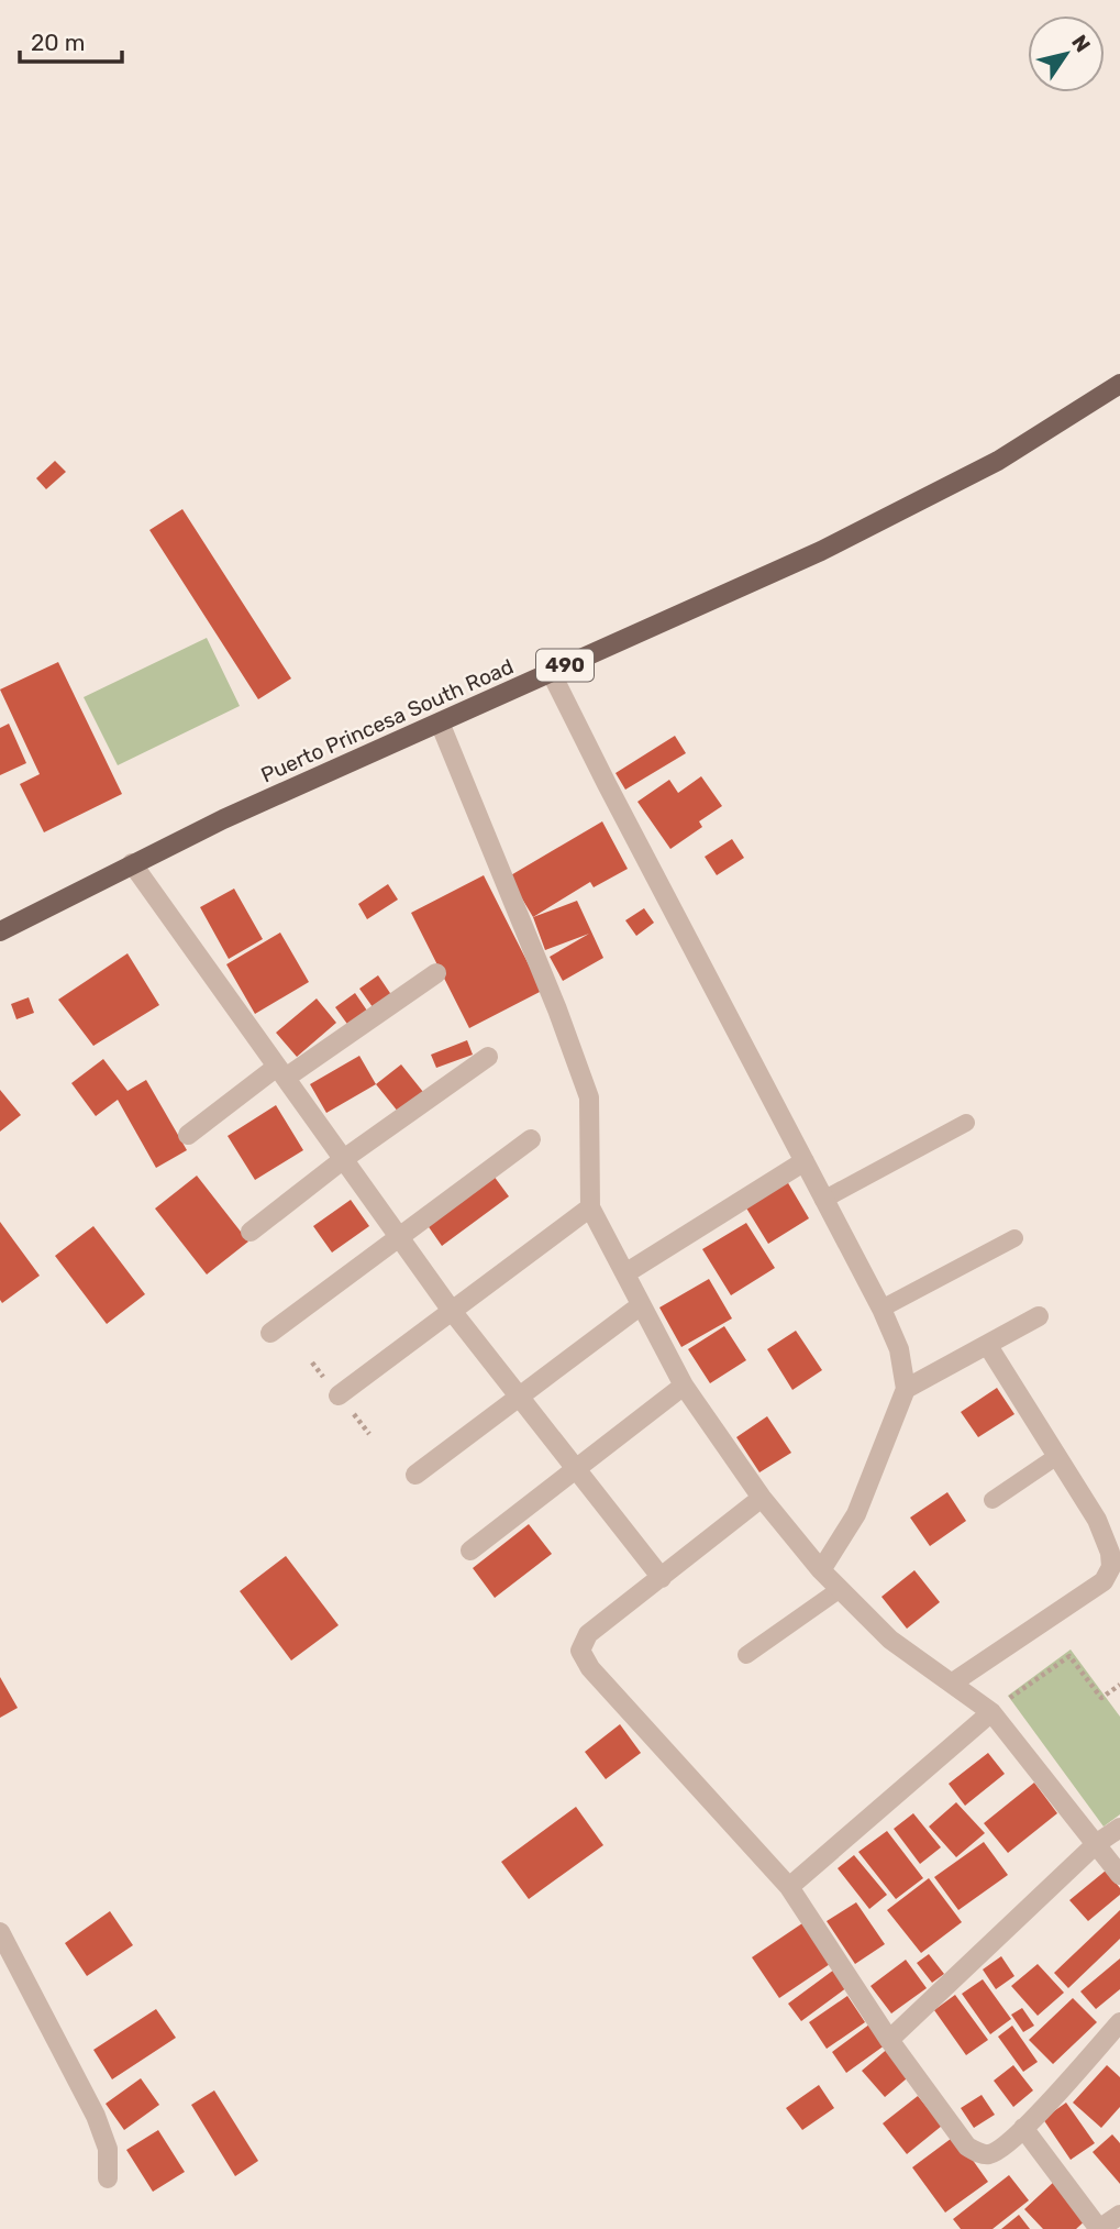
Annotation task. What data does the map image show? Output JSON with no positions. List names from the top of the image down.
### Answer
{
  "streets": {
    "main road": ["490", "Puerto Princesa South Road"]
  },
  "scale_bar": "20 m",
  "north": "top right"
}
